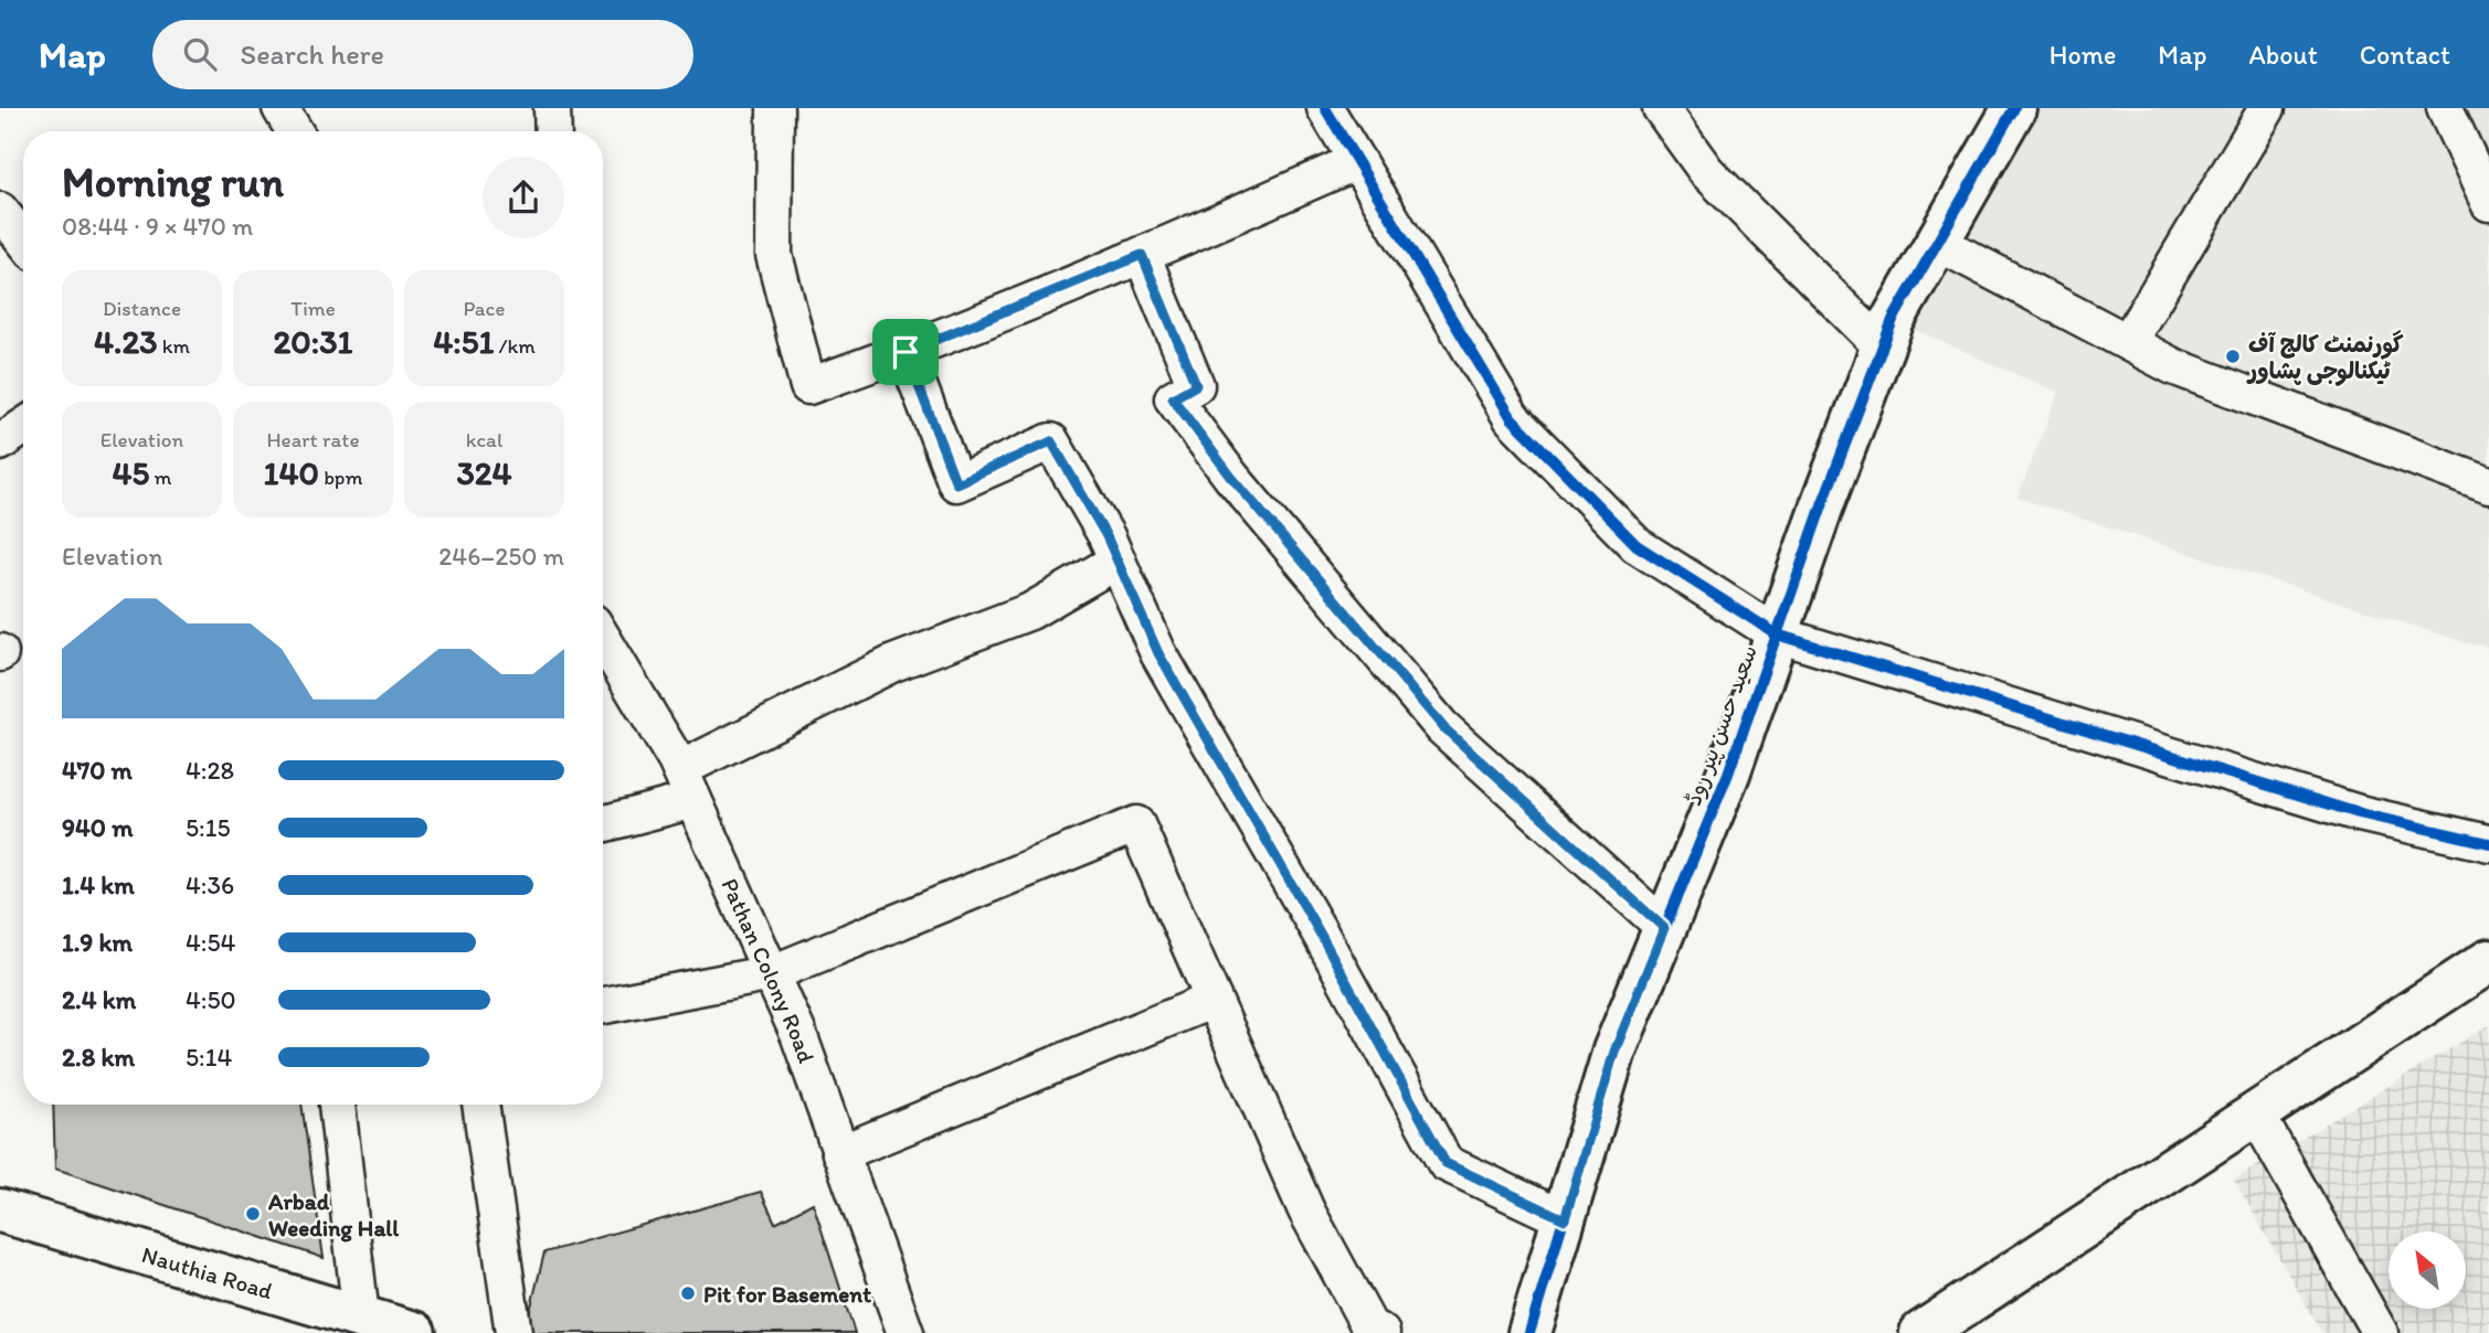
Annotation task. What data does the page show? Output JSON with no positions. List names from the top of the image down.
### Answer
{
  "streets": {
    "street": ["سعید حسن پیر روڈ", "Pathan Colony Road", "Nauthia Road"]
  },
  "places": ["گورنمنٹ کالج آف ٹیکنالوجی پشاور", "Arbad Weeding Hall", "Pit for Basement"],
  "north": "top left",
  "page": {
    "header": "Map",
    "search": "Search here",
    "nav": [
      "Home",
      "Map",
      "About",
      "Contact"
    ],
    "heading": ["Morning run", "08:44 · 9 × 470 m"],
    "stats": [
      ["Distance", "4.23 km"],
      ["Time", "20:31"],
      ["Pace", "4:51 /km"],
      ["Elevation", "45 m"],
      ["Heart rate", "140 bpm"],
      ["kcal", "324"]
    ],
    "chart": ["Elevation", "246–250 m"],
    "list": [
      {
        "name": "470 m",
        "note": "4:28"
      },
      {
        "name": "940 m",
        "note": "5:15"
      },
      {
        "name": "1.4 km",
        "note": "4:36"
      },
      {
        "name": "1.9 km",
        "note": "4:54"
      },
      {
        "name": "2.4 km",
        "note": "4:50"
      },
      {
        "name": "2.8 km",
        "note": "5:14"
      }
    ]
  }
}
